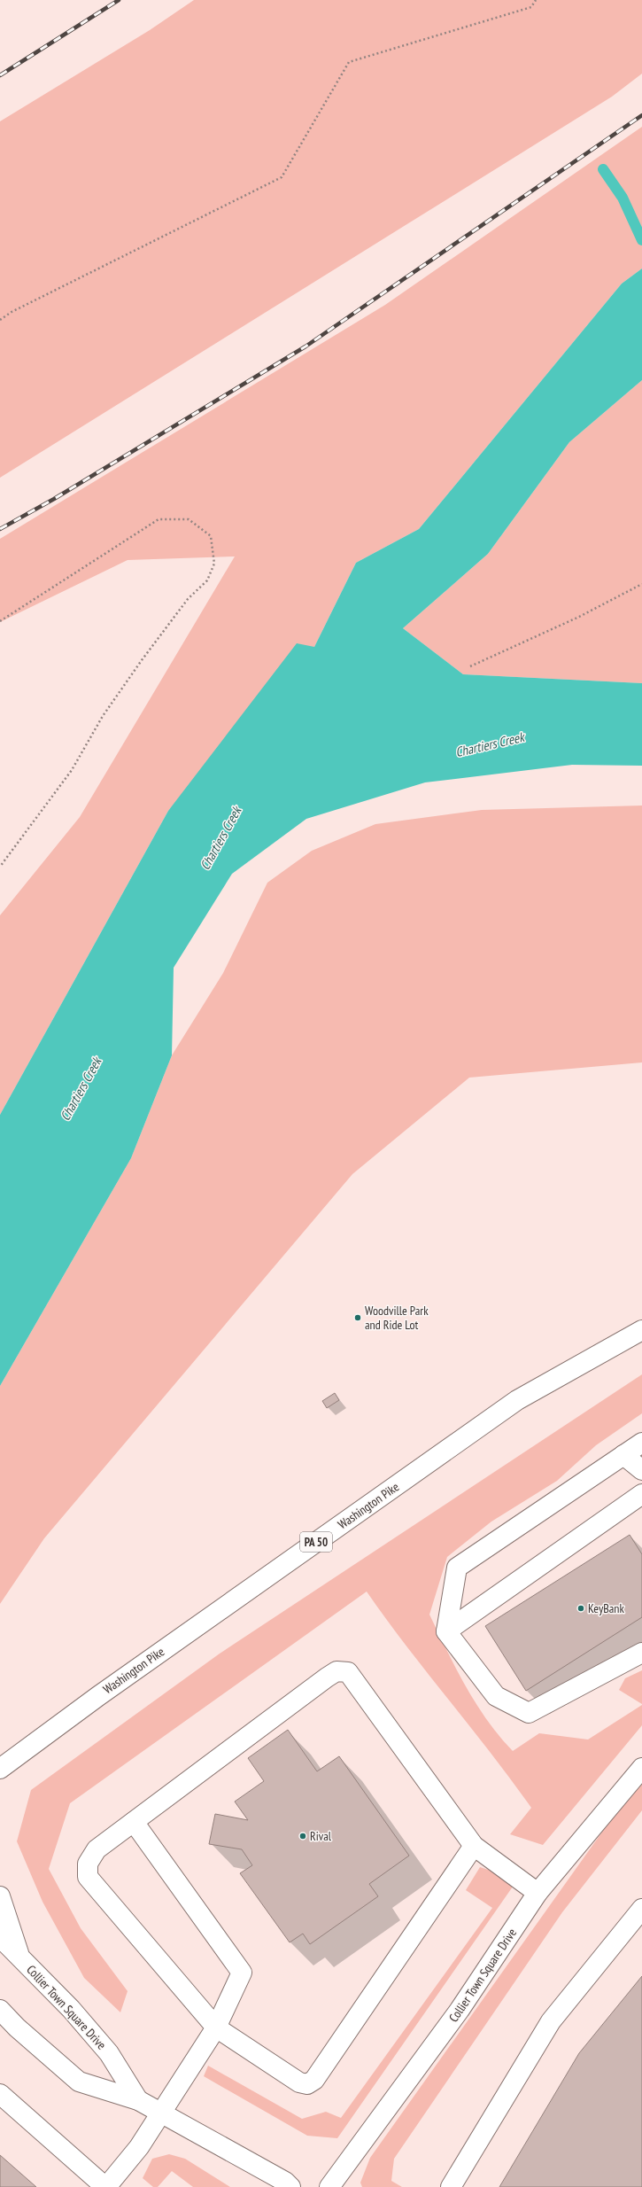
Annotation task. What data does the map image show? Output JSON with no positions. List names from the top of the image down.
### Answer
{
  "streets": {
    "street": ["Washington Pike", "PA 50", "Collier Town Square Drive"]
  },
  "water": ["Chartiers Creek"],
  "places": ["Woodville Park and Ride Lot", "KeyBank", "Rival"]
}
